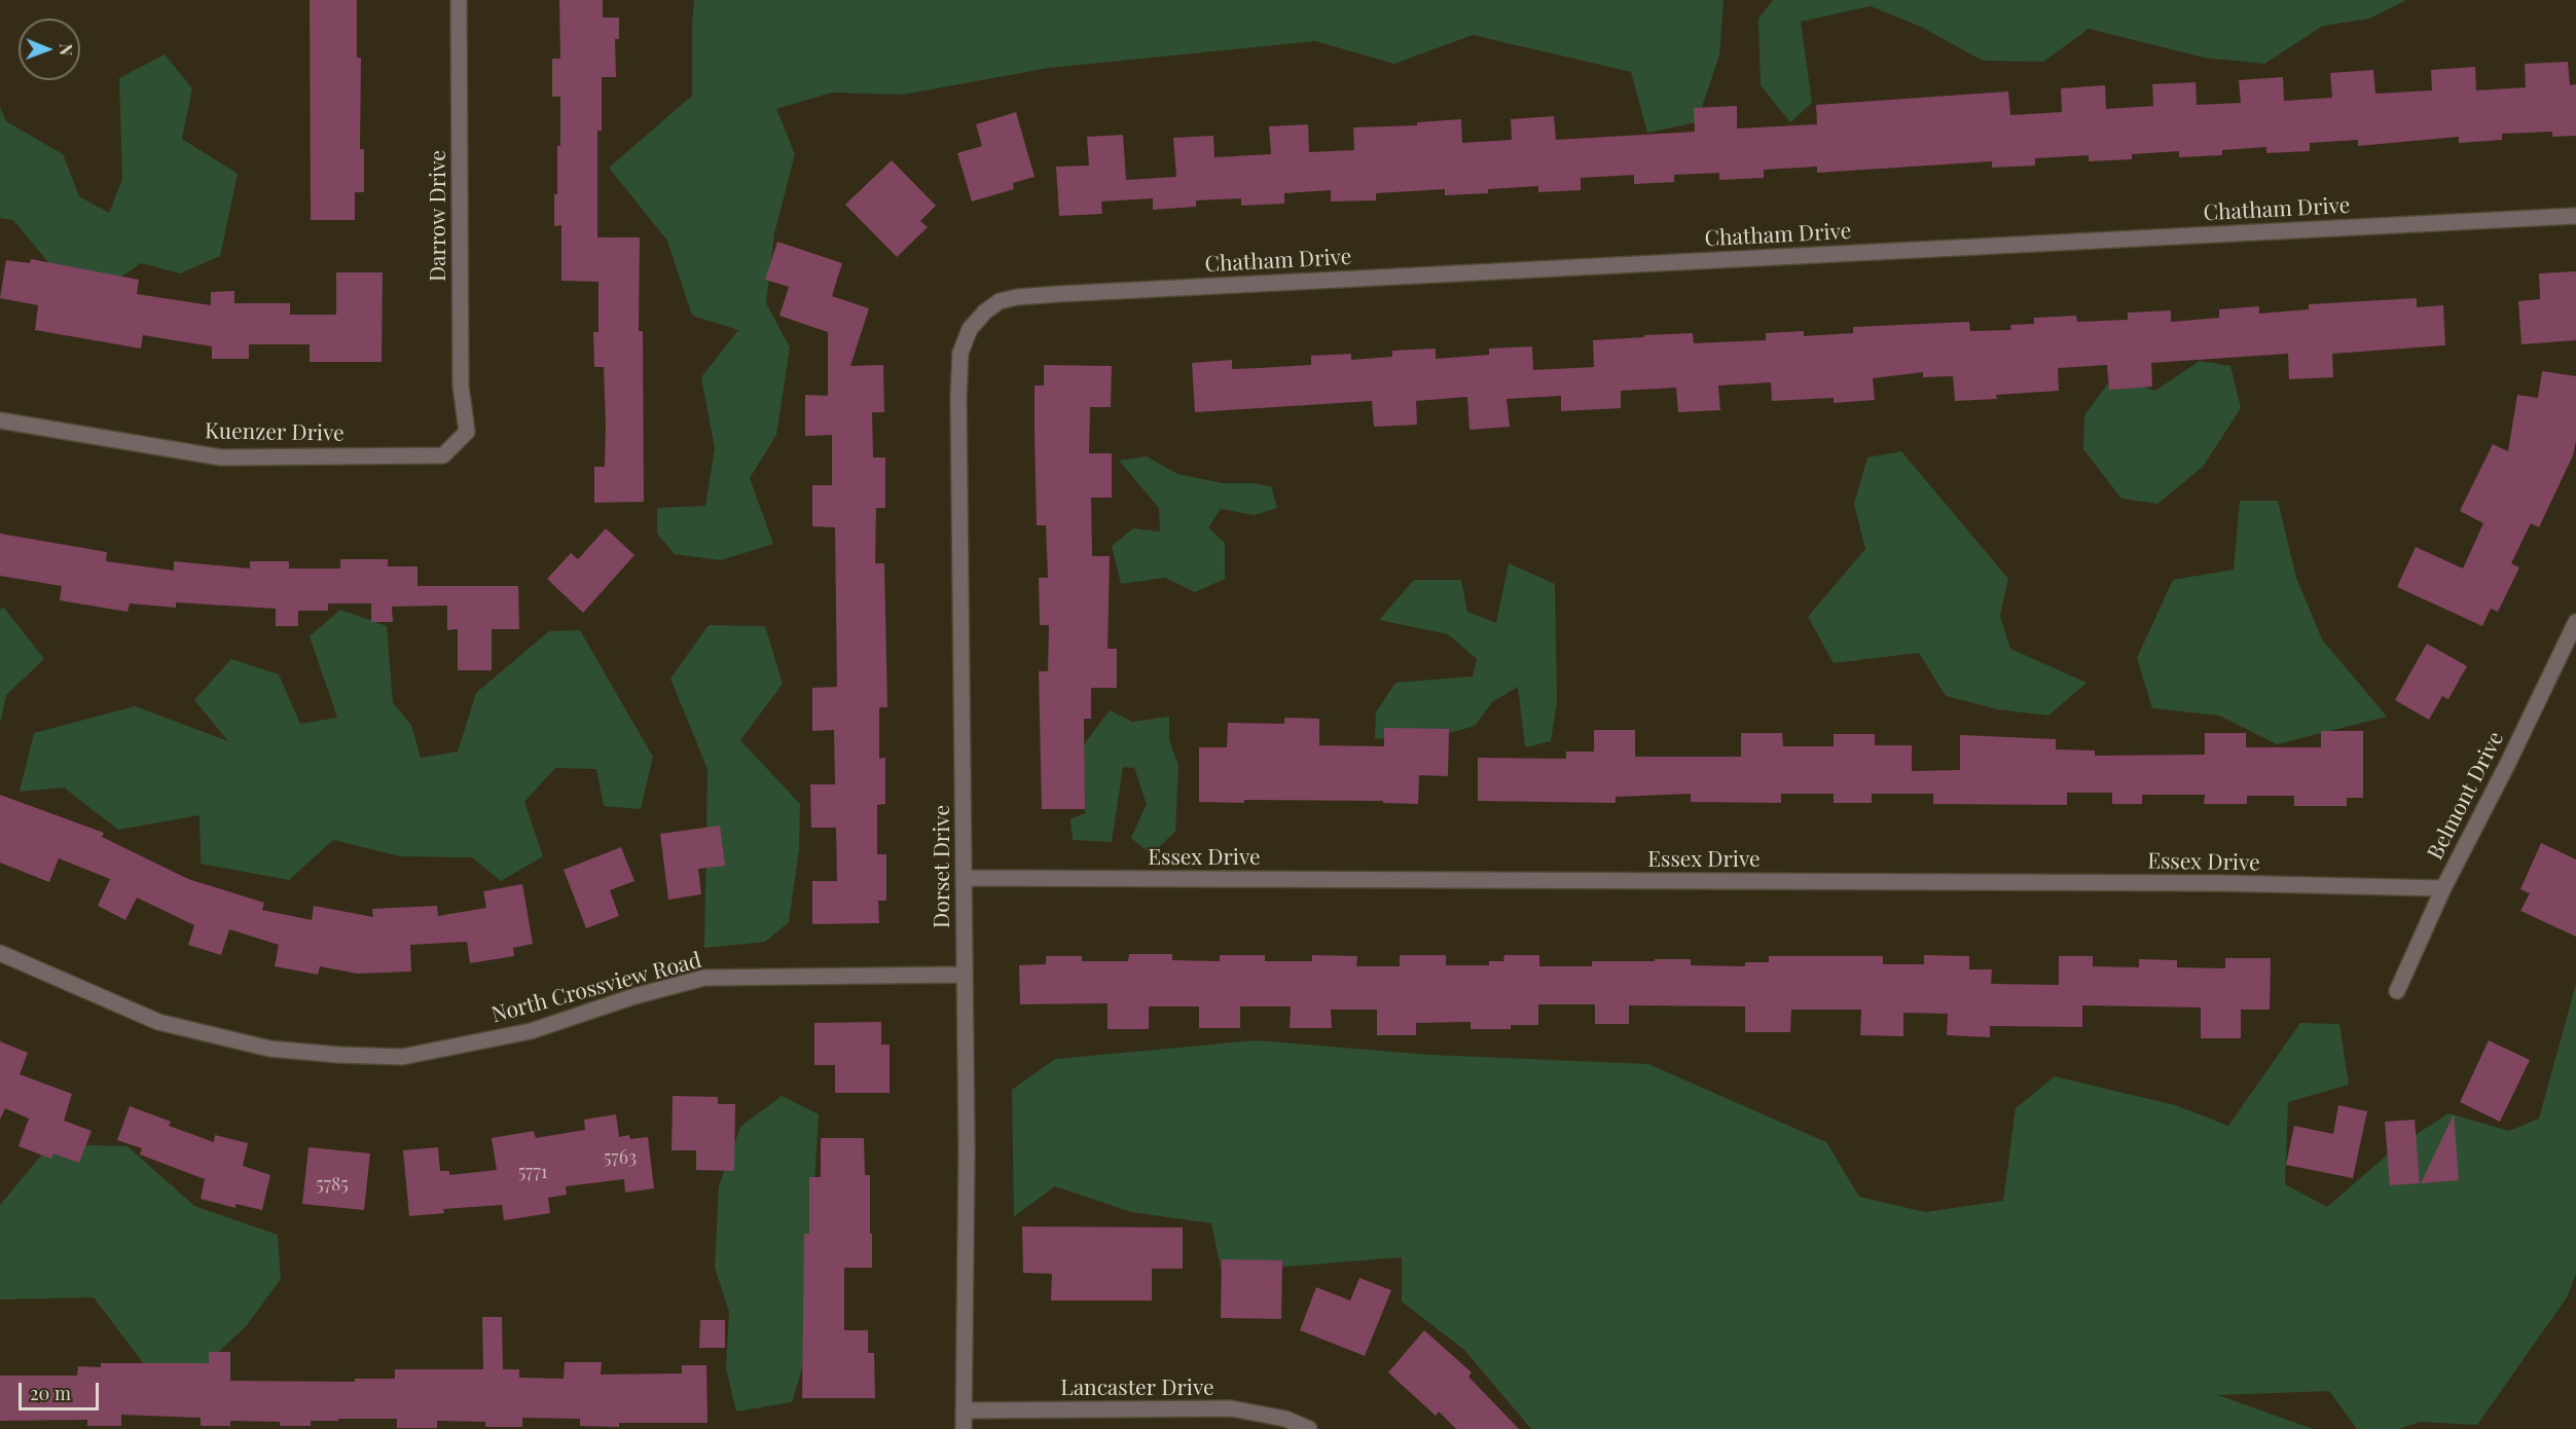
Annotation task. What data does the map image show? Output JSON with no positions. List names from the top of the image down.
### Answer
{
  "streets": {
    "street": [
      "Chatham Drive",
      "Darrow Drive",
      "Kuenzer Drive",
      "Belmont Drive",
      "Essex Drive",
      "Dorset Drive",
      "North Crossview Road",
      "Lancaster Drive"
    ]
  },
  "crossings": [
    ["Chatham Drive", "Dorset Drive"],
    ["Darrow Drive", "Kuenzer Drive"],
    ["Belmont Drive", "Essex Drive"],
    ["Essex Drive", "Dorset Drive"],
    ["Dorset Drive", "North Crossview Road"],
    ["Dorset Drive", "Lancaster Drive"]
  ],
  "house_numbers": ["5763", "5771", "5785"],
  "scale_bar": "20 m",
  "north": "right"
}
